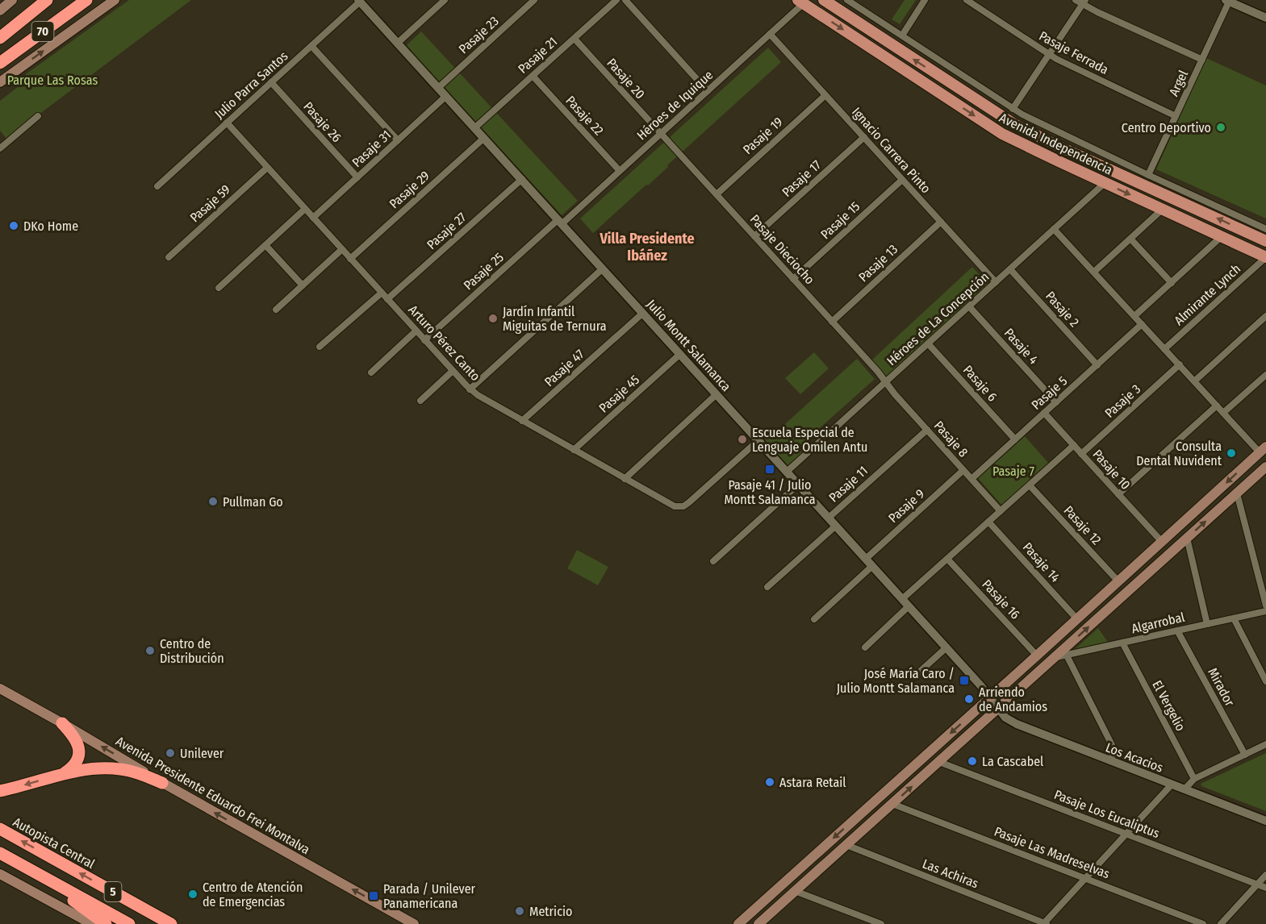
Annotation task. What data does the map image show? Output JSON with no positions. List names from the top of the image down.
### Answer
{
  "streets": {
    "highway": ["70", "Autopista Central", "5"],
    "main road": ["Avenida Independencia", "Avenida Presidente Eduardo Frei Montalva"],
    "street": [
      "Pasaje 23",
      "Pasaje Ferrada",
      "Pasaje 21",
      "Pasaje 20",
      "Argel",
      "Julio Parra Santos",
      "Héroes de Iquique",
      "Pasaje 22",
      "Pasaje 26",
      "Pasaje 19",
      "Pasaje 31",
      "Ignacio Carrera Pinto",
      "Pasaje 17",
      "Pasaje 29",
      "Pasaje 59",
      "Pasaje 15",
      "Pasaje 27",
      "Pasaje Dieciocho",
      "Pasaje 13",
      "Pasaje 25",
      "Almirante Lynch",
      "Pasaje 2",
      "Héroes de La Concepción",
      "Arturo Pérez Canto",
      "Julio Montt Salamanca",
      "Pasaje 4",
      "Pasaje 47",
      "Pasaje 6",
      "Pasaje 5",
      "Pasaje 45",
      "Pasaje 3",
      "Pasaje 8",
      "Pasaje 10",
      "Pasaje 11",
      "Pasaje 9",
      "Pasaje 12",
      "Pasaje 14",
      "Pasaje 16",
      "Algarrobal",
      "Mirador",
      "El Vergelio",
      "Los Acacios",
      "Pasaje Los Eucaliptus",
      "Pasaje Las Madreselvas",
      "Las Achiras"
    ]
  },
  "crossings": [
    ["Pasaje 23", "Julio Montt Salamanca"],
    ["Pasaje Ferrada", "Argel"],
    ["Pasaje 21", "Pasaje 20"],
    ["Pasaje 21", "Pasaje 22"],
    ["Pasaje 21", "Julio Montt Salamanca"],
    ["Pasaje 20", "Héroes de Iquique"],
    ["Pasaje 20", "Pasaje Dieciocho"],
    ["Argel", "Avenida Independencia"],
    ["Julio Parra Santos", "Pasaje 26"],
    ["Julio Parra Santos", "Arturo Pérez Canto"],
    ["Julio Parra Santos", "Julio Montt Salamanca"],
    ["Héroes de Iquique", "Pasaje 22"],
    ["Héroes de Iquique", "Avenida Independencia"],
    ["Héroes de Iquique", "Ignacio Carrera Pinto"],
    ["Héroes de Iquique", "Pasaje Dieciocho"],
    ["Héroes de Iquique", "Pasaje 25"],
    ["Héroes de Iquique", "Julio Montt Salamanca"],
    ["Pasaje 26", "Pasaje 31"],
    ["Pasaje 19", "Ignacio Carrera Pinto"],
    ["Pasaje 19", "Pasaje Dieciocho"],
    ["Avenida Independencia", "Almirante Lynch"],
    ["Avenida Independencia", "Héroes de La Concepción"],
    ["Pasaje 31", "Arturo Pérez Canto"],
    ["Pasaje 31", "Julio Montt Salamanca"],
    ["Ignacio Carrera Pinto", "Pasaje 17"],
    ["Ignacio Carrera Pinto", "Pasaje 15"],
    ["Ignacio Carrera Pinto", "Pasaje 13"],
    ["Ignacio Carrera Pinto", "Héroes de La Concepción"],
    ["Pasaje 17", "Pasaje Dieciocho"],
    ["Pasaje 29", "Arturo Pérez Canto"],
    ["Pasaje 29", "Julio Montt Salamanca"],
    ["Pasaje 59", "Arturo Pérez Canto"],
    ["Pasaje 15", "Pasaje Dieciocho"],
    ["Pasaje 27", "Arturo Pérez Canto"],
    ["Pasaje 27", "Julio Montt Salamanca"],
    ["Pasaje Dieciocho", "Pasaje 13"],
    ["Pasaje Dieciocho", "Héroes de La Concepción"],
    ["Pasaje Dieciocho", "Pasaje 8"],
    ["Pasaje 25", "Arturo Pérez Canto"],
    ["Pasaje 25", "Julio Montt Salamanca"],
    ["Pasaje 2", "Héroes de La Concepción"],
    ["Pasaje 2", "Pasaje 5"],
    ["Héroes de La Concepción", "Julio Montt Salamanca"],
    ["Héroes de La Concepción", "Pasaje 4"],
    ["Héroes de La Concepción", "Pasaje 6"],
    ["Héroes de La Concepción", "Pasaje 8"],
    ["Arturo Pérez Canto", "Julio Montt Salamanca"],
    ["Arturo Pérez Canto", "Pasaje 47"],
    ["Arturo Pérez Canto", "Pasaje 45"],
    ["Julio Montt Salamanca", "Pasaje 47"],
    ["Julio Montt Salamanca", "Pasaje 45"],
    ["Julio Montt Salamanca", "Pasaje 11"],
    ["Julio Montt Salamanca", "Pasaje 9"],
    ["Julio Montt Salamanca", "Los Acacios"],
    ["Pasaje 4", "Pasaje 5"],
    ["Pasaje 6", "Pasaje 5"],
    ["Pasaje 5", "Pasaje 8"],
    ["Pasaje 5", "Pasaje 10"],
    ["Pasaje 3", "Pasaje 10"],
    ["Pasaje 8", "Pasaje 11"],
    ["Pasaje 8", "Pasaje 9"],
    ["Algarrobal", "Mirador"],
    ["Algarrobal", "El Vergelio"]
  ],
  "one_way": ["Avenida Presidente Eduardo Frei Montalva"],
  "districts": ["Villa Presidente Ibáñez"],
  "parks": ["Parque Las Rosas", "Pasaje 7"],
  "places": {
    "other": [
      "Centro Deportivo",
      "DKo Home",
      "Jardín Infantil Miguitas de Ternura",
      "Escuela Especial de Lenguaje Omilen Antu",
      "Consulta Dental Nuvident",
      "Pullman Go",
      "Centro de Distribución",
      "Arriendo de Andamios",
      "Unilever",
      "La Cascabel",
      "Astara Retail",
      "Centro de Atención de Emergencias",
      "Metricio"
    ],
    "transit": ["Pasaje 41 / Julio Montt Salamanca", "José María Caro / Julio Montt Salamanca", "Parada / Unilever Panamericana"]
  }
}
